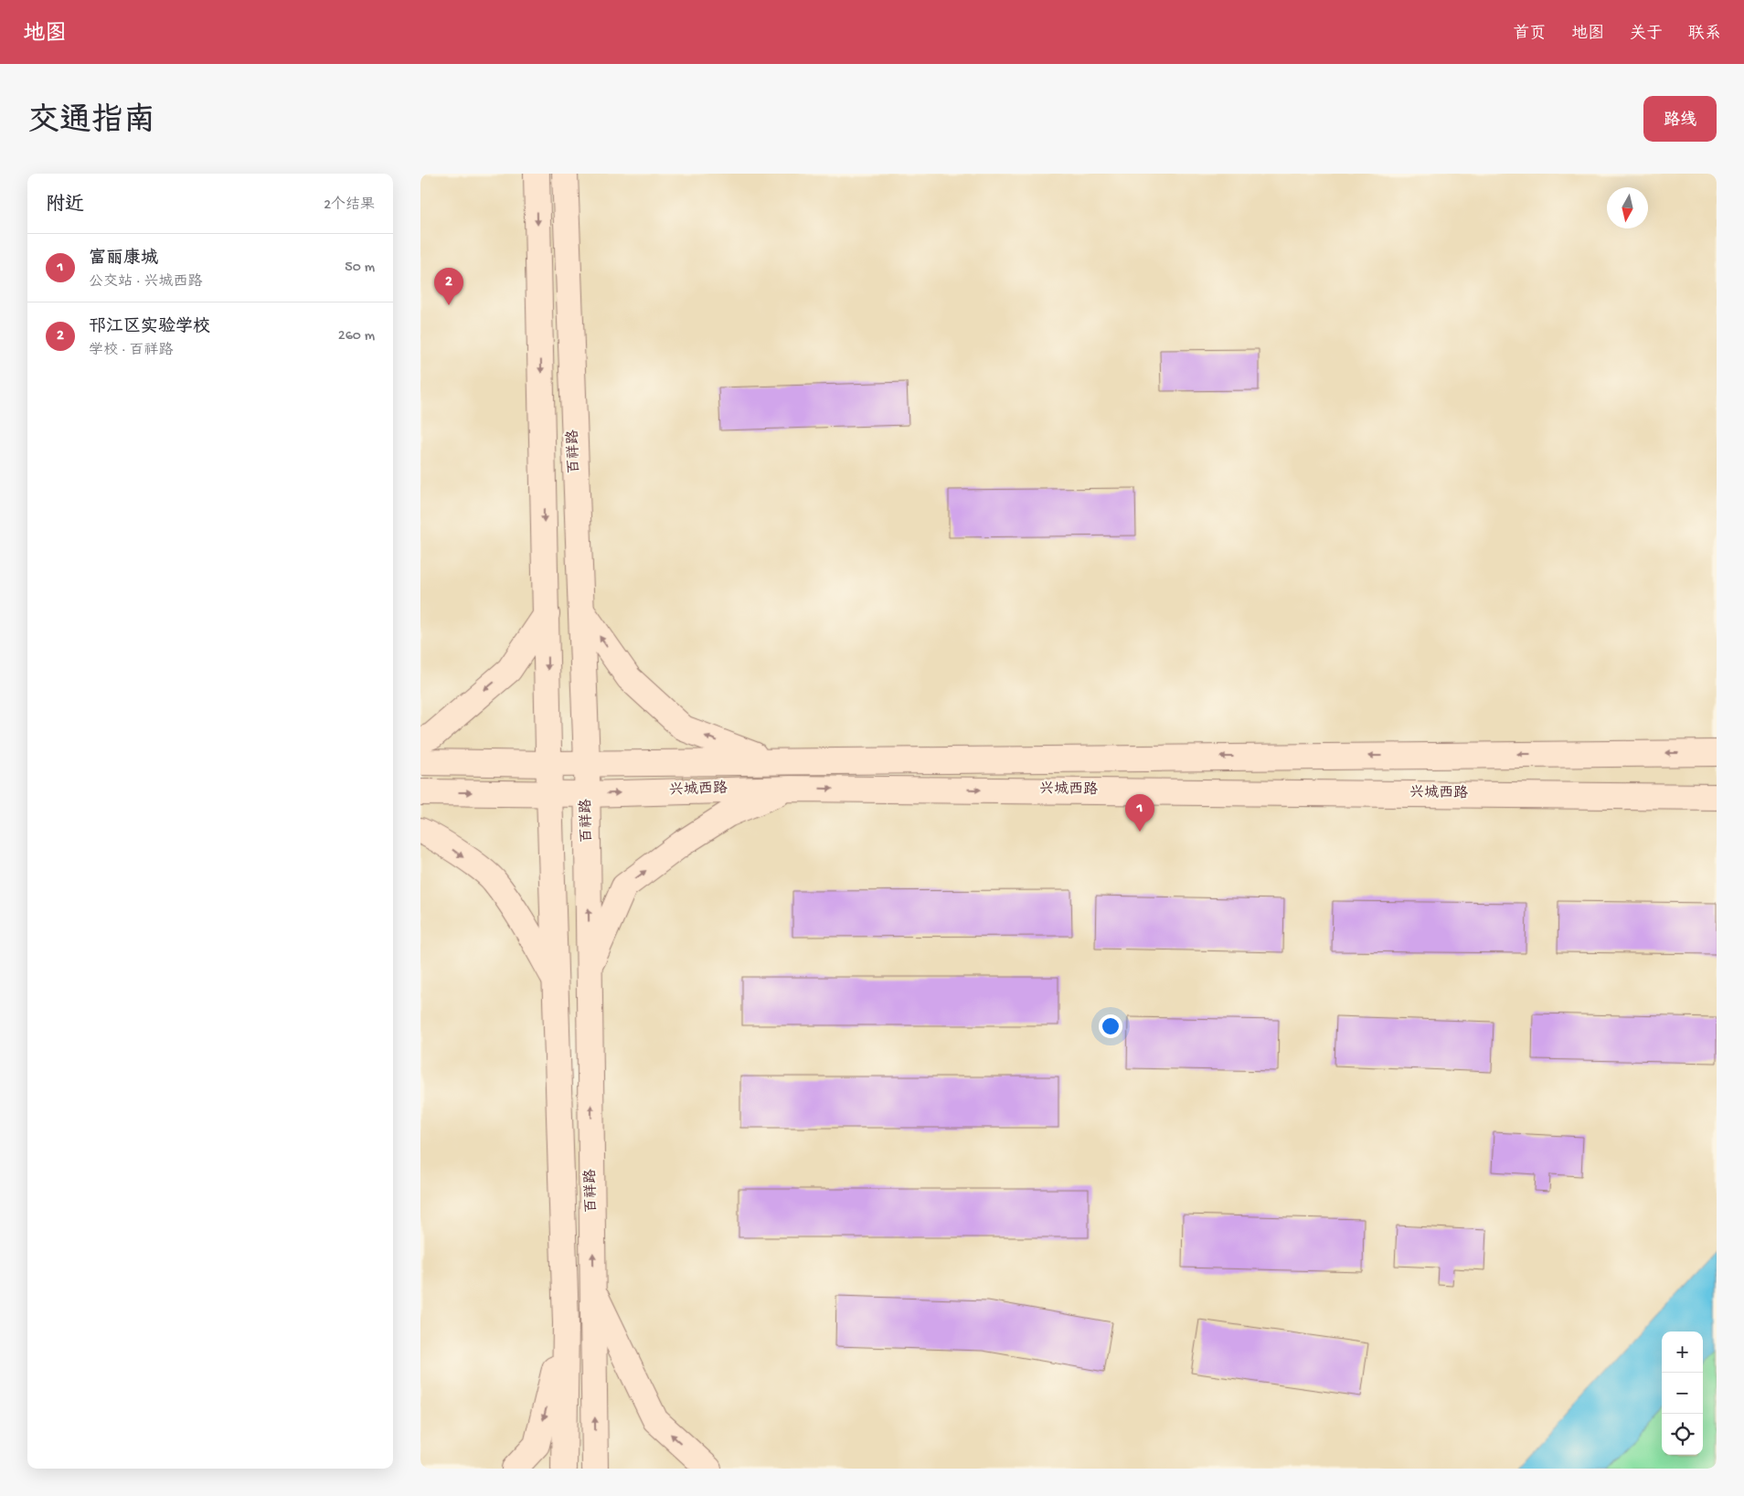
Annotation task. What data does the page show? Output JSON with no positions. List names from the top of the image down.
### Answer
{
  "streets": {
    "street": ["百祥路", "兴城西路"]
  },
  "crossings": [
    ["百祥路", "兴城西路"]
  ],
  "north": "bottom",
  "page": {
    "header": "地图",
    "nav": [
      "首页",
      "地图",
      "关于",
      "联系"
    ],
    "title": "交通指南",
    "buttons": "路线",
    "heading": ["附近", "2个结果"],
    "list": [
      {
        "mark": "1",
        "name": "富丽康城",
        "note": "公交站 · 兴城西路",
        "value": "50 m"
      },
      {
        "mark": "2",
        "name": "邗江区实验学校",
        "note": "学校 · 百祥路",
        "value": "260 m"
      }
    ],
    "pins": ["2", "1"],
    "map_buttons": ["+", "−"]
  }
}
